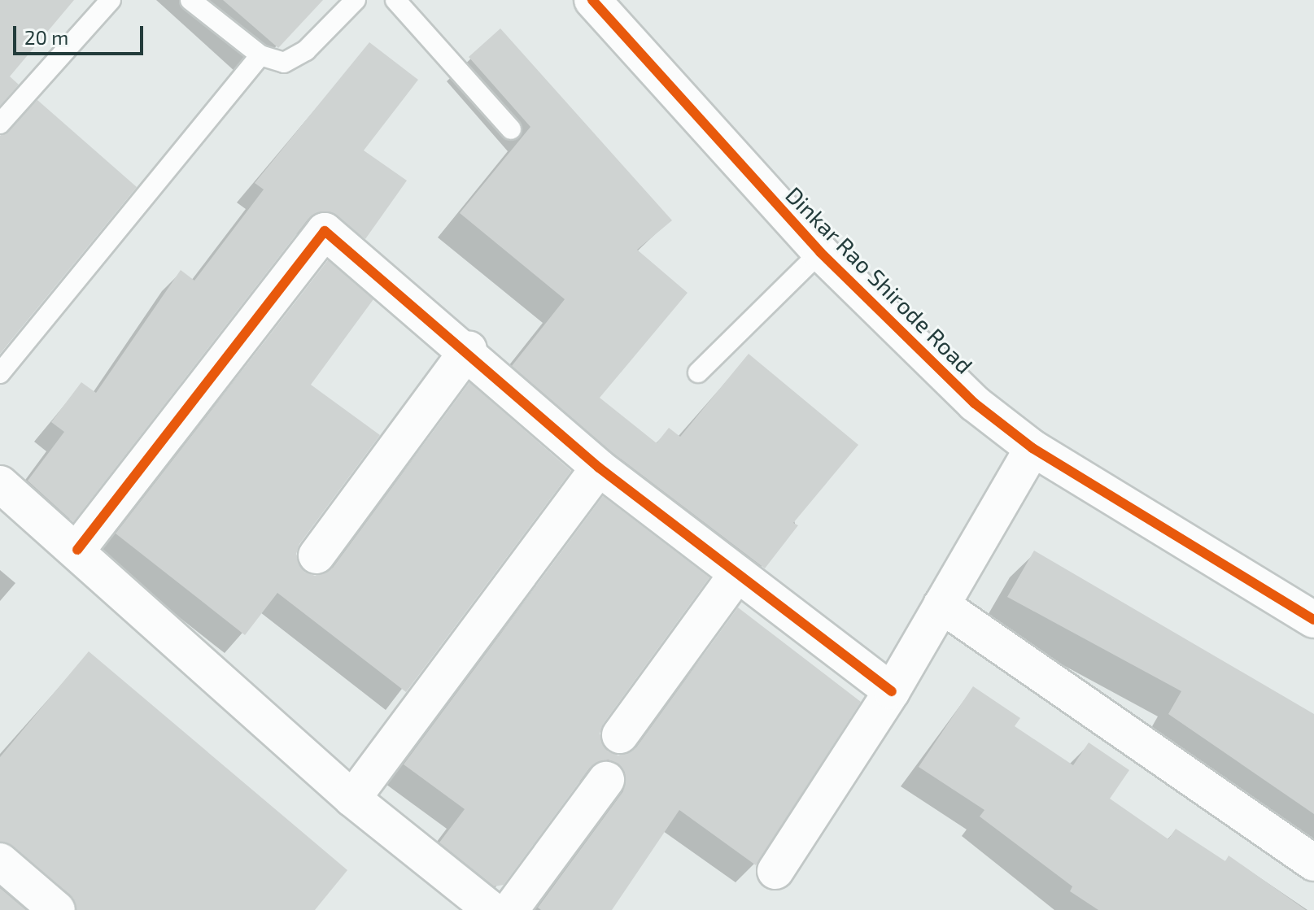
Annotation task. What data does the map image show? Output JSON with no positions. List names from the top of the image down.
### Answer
{
  "streets": {
    "street": ["Dinkar Rao Shirode Road"]
  },
  "scale_bar": "20 m"
}
